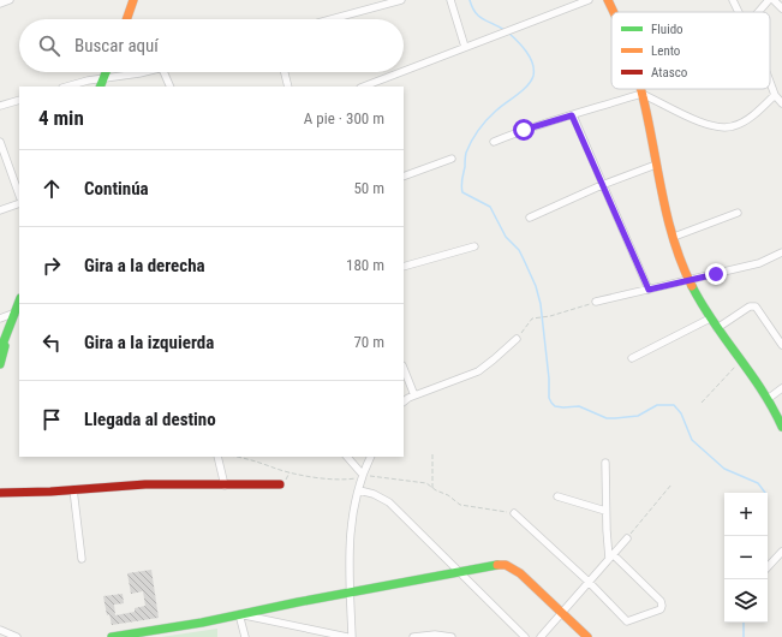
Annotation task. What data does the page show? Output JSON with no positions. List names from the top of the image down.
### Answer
{
  "legend": ["Fluido", "Lento", "Atasco"],
  "page": {
    "search": "Buscar aquí",
    "heading": ["4 min", "A pie · 300 m"],
    "list": [
      ["Continúa", "50 m"],
      ["Gira a la derecha", "180 m"],
      ["Gira a la izquierda", "70 m"],
      "Llegada al destino"
    ],
    "map_buttons": ["+", "−"]
  }
}
